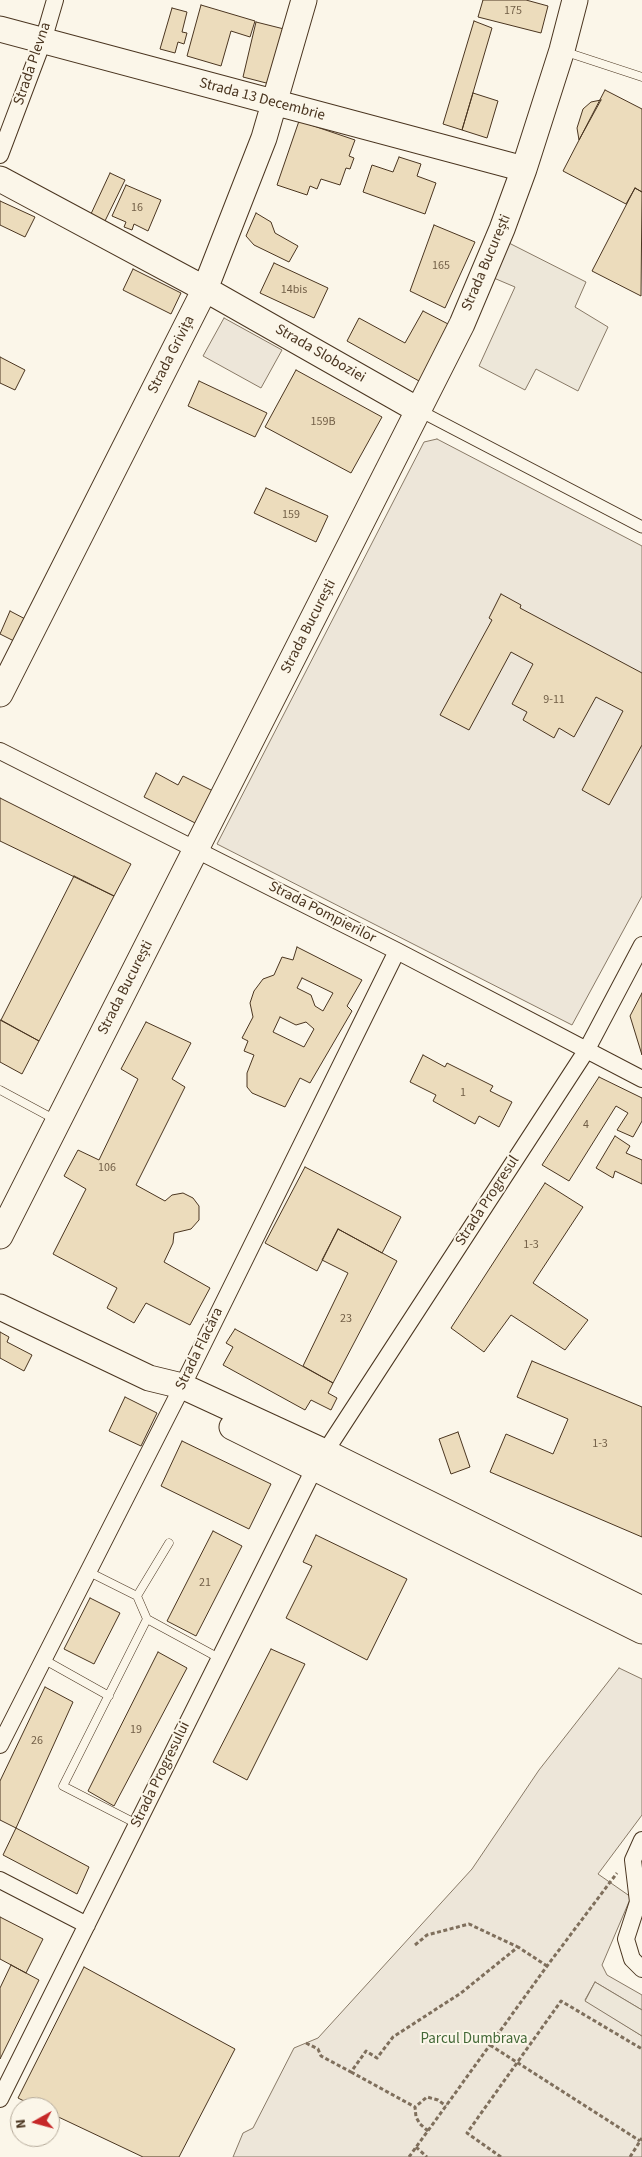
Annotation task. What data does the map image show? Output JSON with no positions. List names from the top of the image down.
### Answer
{
  "streets": {
    "main road": [
      "Strada 13 Decembrie",
      "Strada București",
      "Strada Sloboziei",
      "Strada Grivița"
    ],
    "street": [
      "Strada Plevna",
      "Strada Pompierilor",
      "Strada Progresul",
      "Strada Flacăra",
      "Strada Progresului"
    ]
  },
  "crossings": [
    ["Strada Plevna", "Strada 13 Decembrie"],
    ["Strada 13 Decembrie", "Strada București"],
    ["Strada 13 Decembrie", "Strada Grivița"],
    ["Strada București", "Strada Sloboziei"],
    ["Strada București", "Strada Pompierilor"],
    ["Strada Sloboziei", "Strada Grivița"],
    ["Strada Pompierilor", "Strada Progresul"],
    ["Strada Pompierilor", "Strada Flacăra"],
    ["Strada Progresul", "Strada Progresului"]
  ],
  "parks": ["Parcul Dumbrava"],
  "house_numbers": [
    "175",
    "16",
    "165",
    "14bis",
    "159B",
    "159",
    "9-11",
    "1",
    "4",
    "106",
    "1-3",
    "23",
    "1-3",
    "21",
    "19",
    "26"
  ],
  "north": "left"
}
